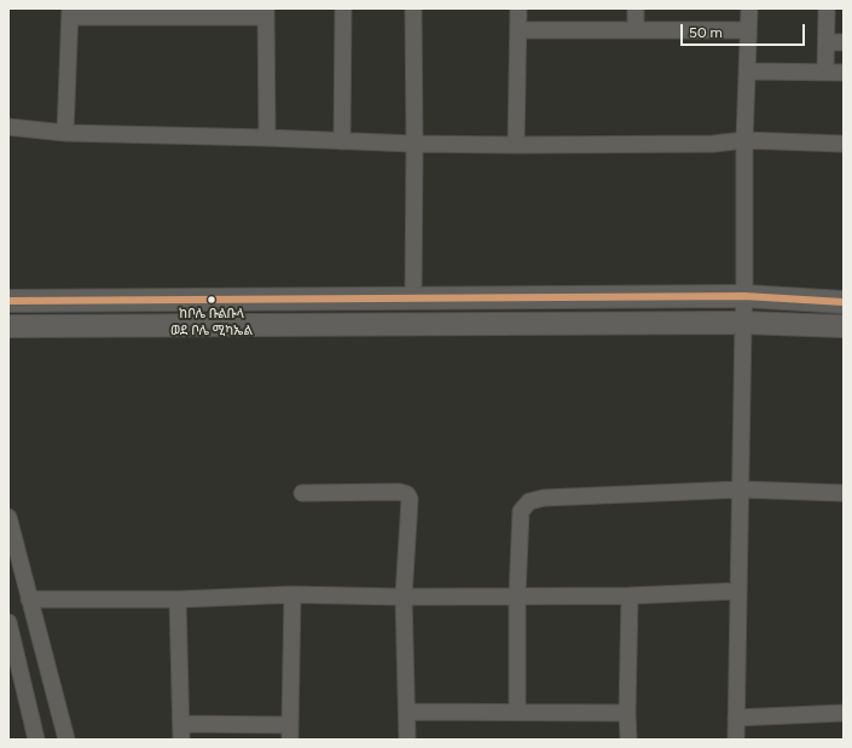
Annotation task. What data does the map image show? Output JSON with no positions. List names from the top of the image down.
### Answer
{
  "places": ["ከቦሌ ቡልቡላ ወደ ቦሌ ሚካኤል"],
  "scale_bar": "50 m"
}
